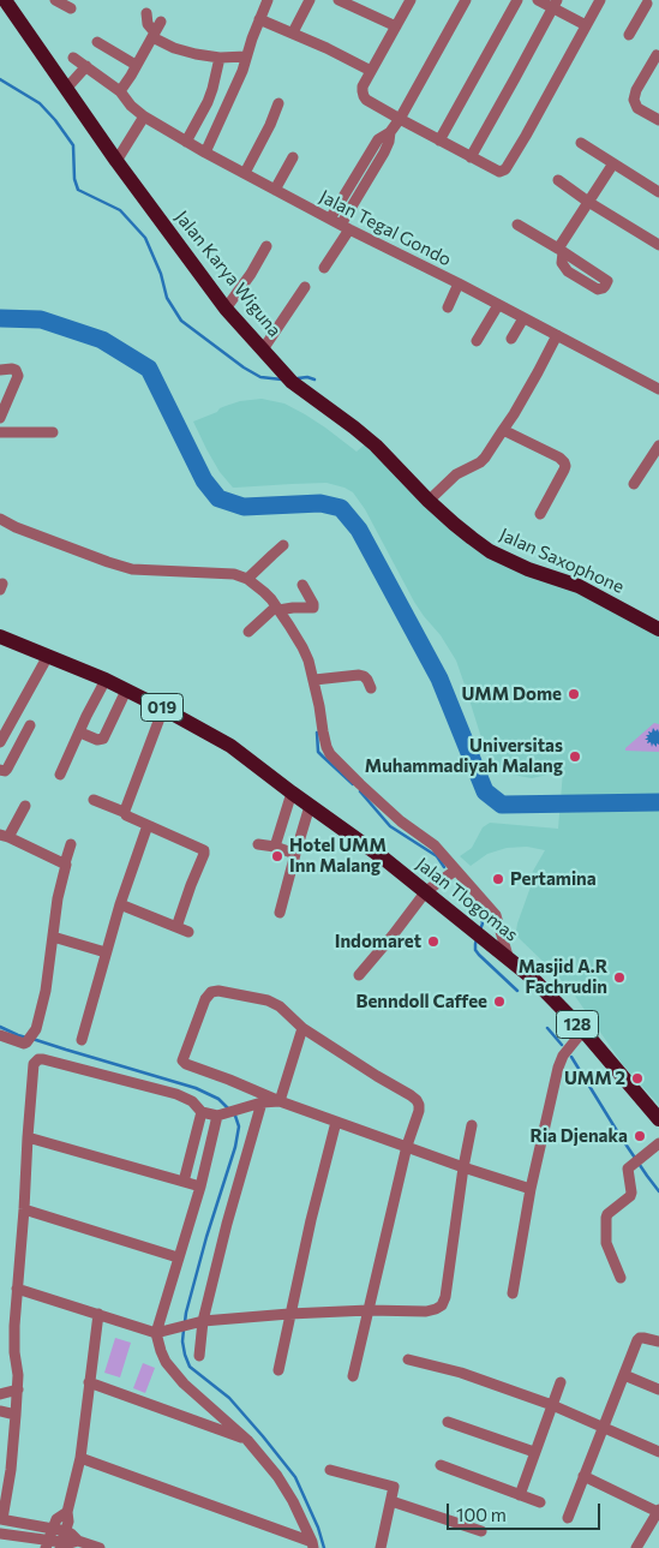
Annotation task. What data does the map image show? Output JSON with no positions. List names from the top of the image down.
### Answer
{
  "streets": {
    "main road": [
      "Jalan Karya Wiguna",
      "Jalan Saxophone",
      "019",
      "Jalan Tlogomas",
      "128"
    ],
    "street": ["Jalan Tegal Gondo"]
  },
  "crossings": [
    ["Jalan Karya Wiguna", "Jalan Saxophone"],
    ["019", "Jalan Tlogomas"]
  ],
  "places": [
    "UMM Dome",
    "Universitas Muhammadiyah Malang",
    "Hotel UMM Inn Malang",
    "Pertamina",
    "Indomaret",
    "Masjid A.R Fachrudin",
    "Benndoll Caffee",
    "UMM 2",
    "Ria Djenaka"
  ],
  "scale_bar": "100 m"
}
